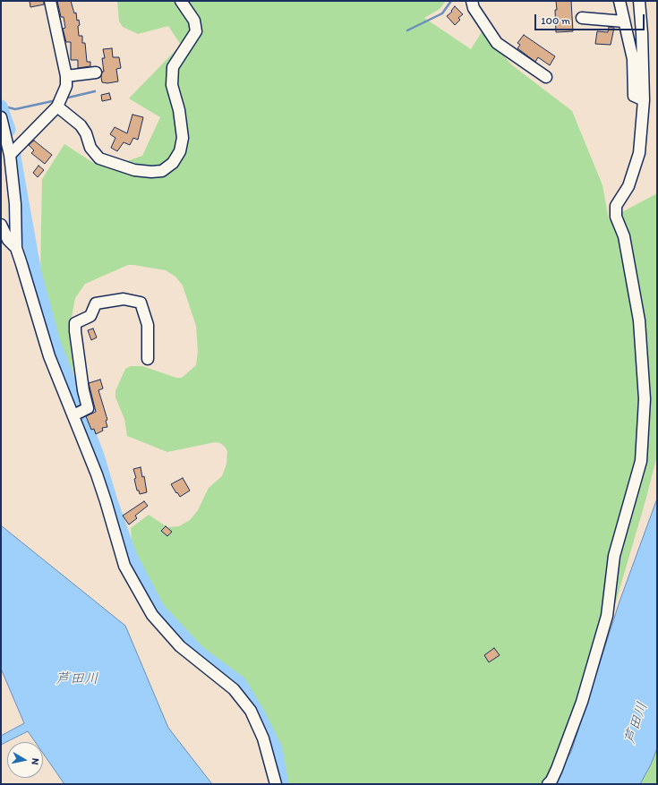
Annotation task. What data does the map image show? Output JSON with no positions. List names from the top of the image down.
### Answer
{
  "water": ["芦田川"],
  "scale_bar": "100 m",
  "north": "right"
}
